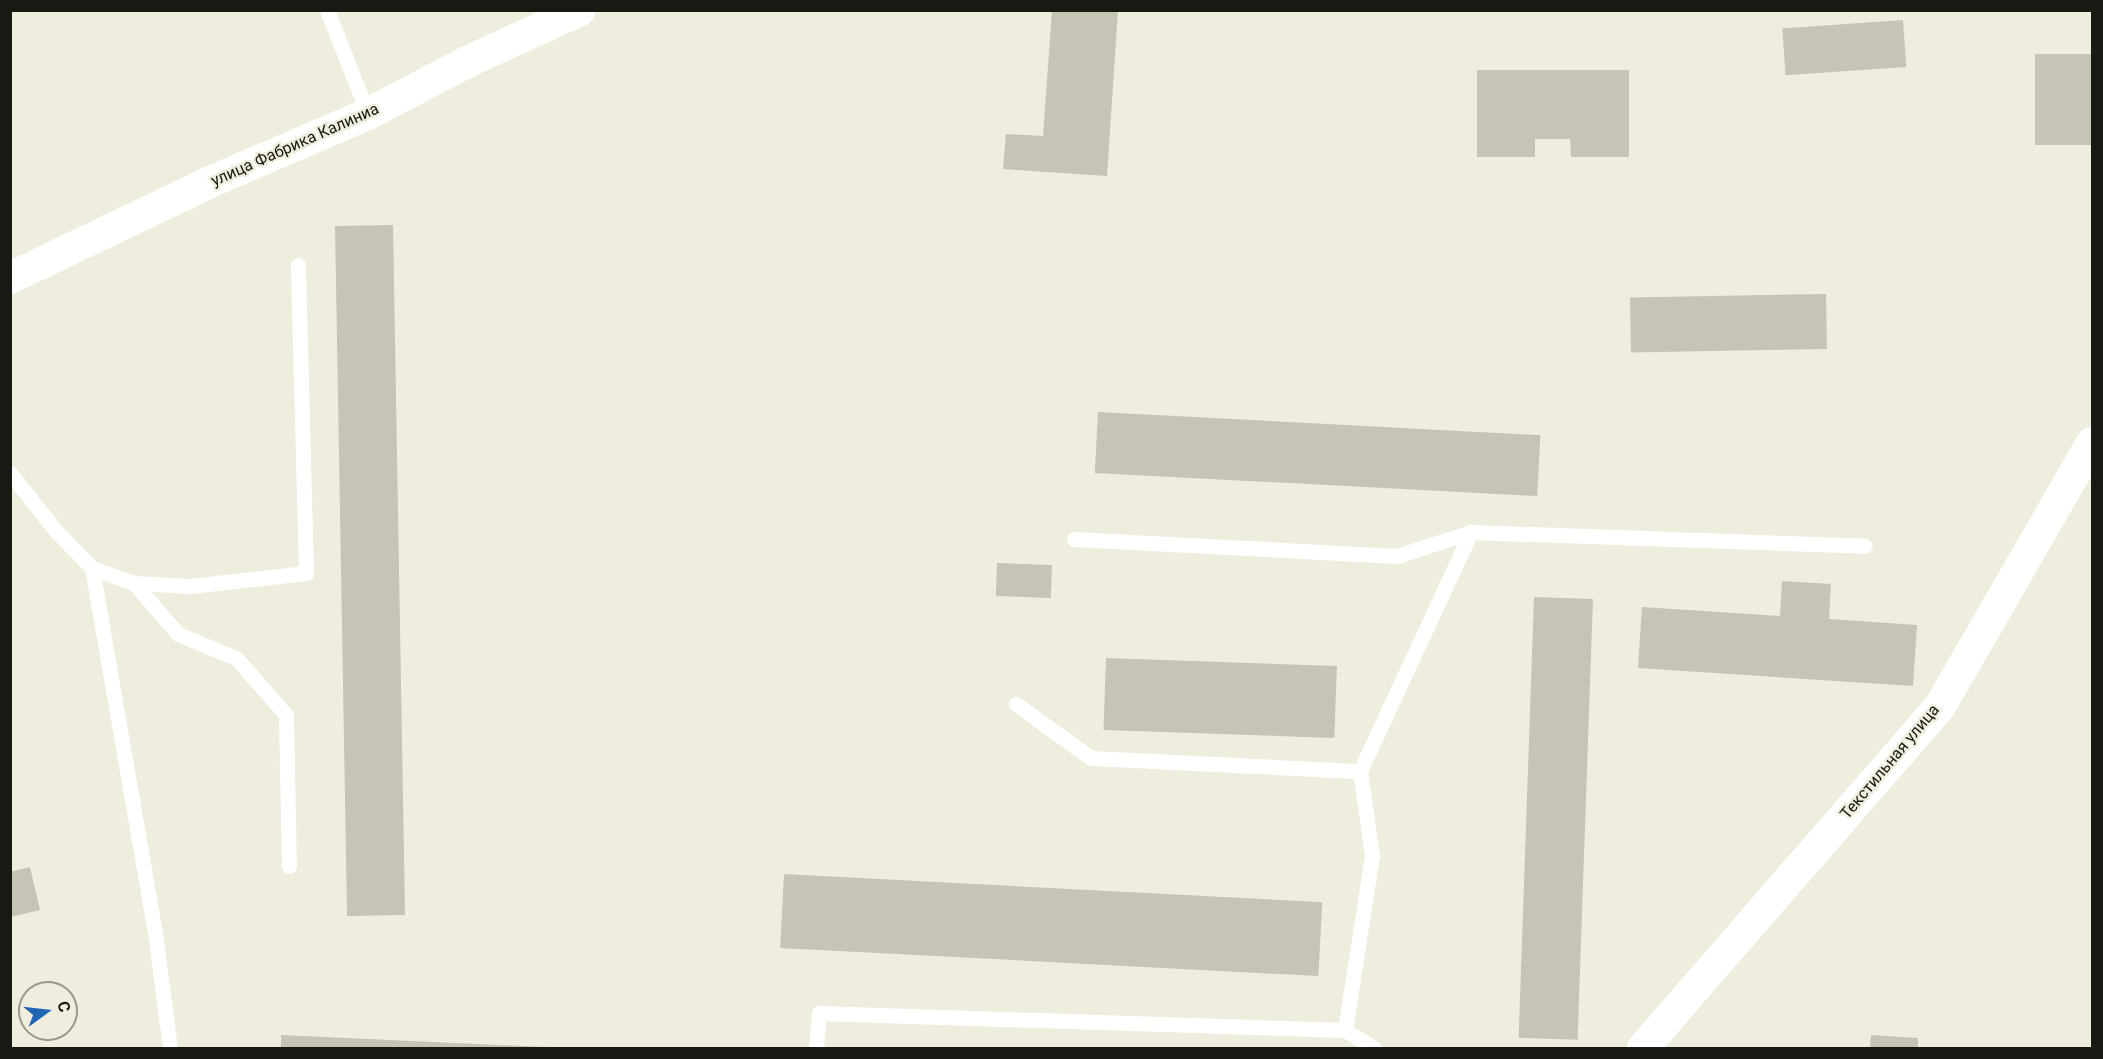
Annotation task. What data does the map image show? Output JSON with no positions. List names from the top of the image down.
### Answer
{
  "streets": {
    "street": ["улица Фабрика Калиниа", "Текстильная улица"]
  },
  "north": "right"
}
